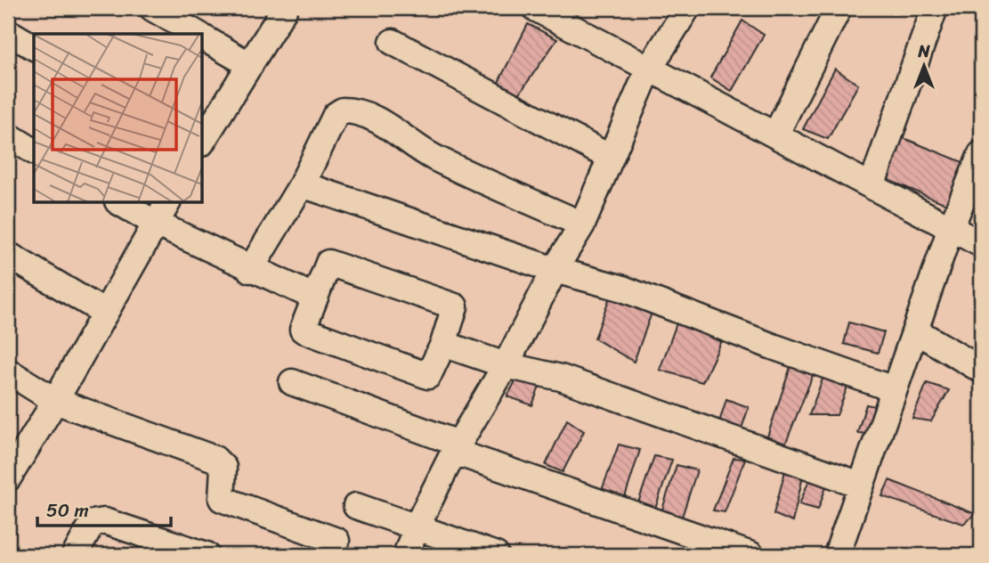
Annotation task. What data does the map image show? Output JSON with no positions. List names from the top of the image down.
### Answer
{
  "scale_bar": "50 m",
  "north": "top"
}
